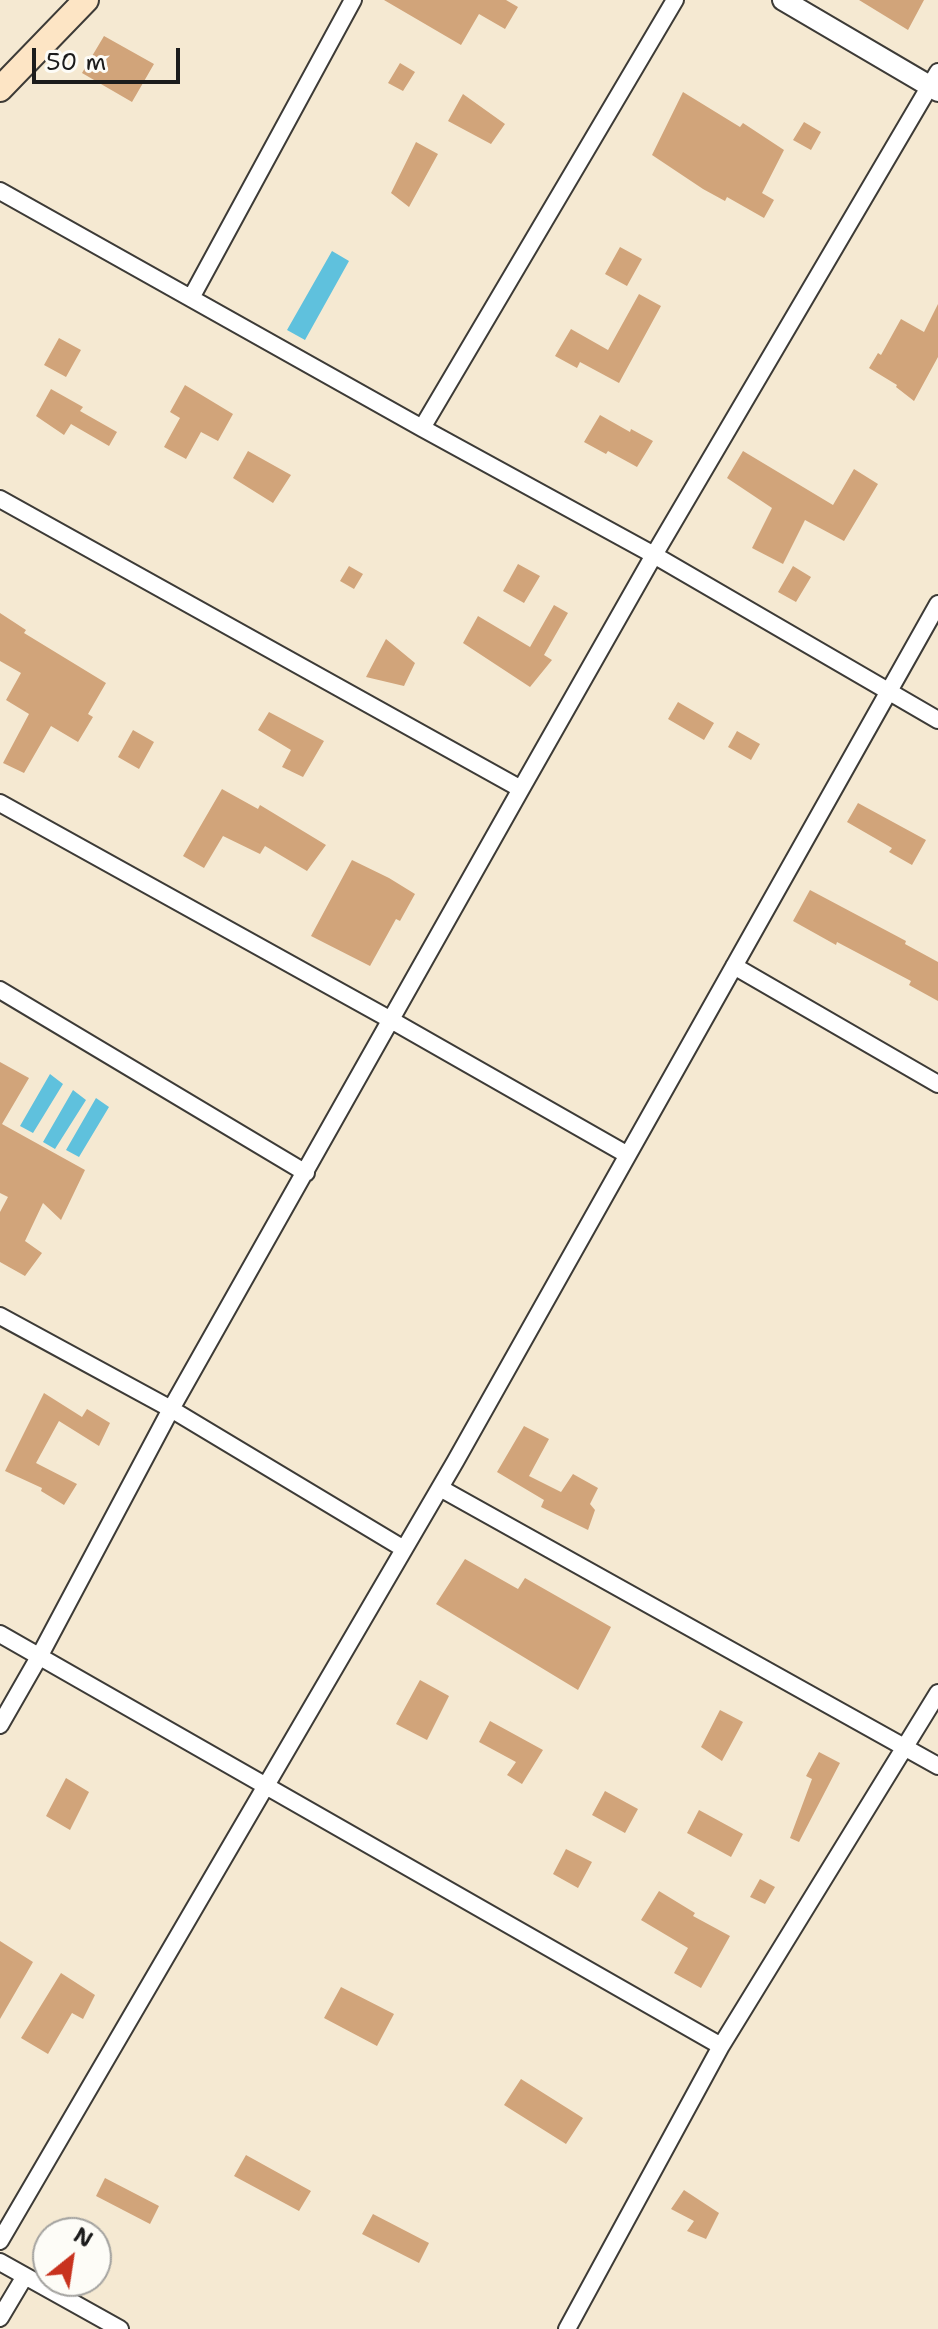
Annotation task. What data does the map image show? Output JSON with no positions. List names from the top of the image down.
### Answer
{
  "scale_bar": "50 m",
  "north": "top right"
}
